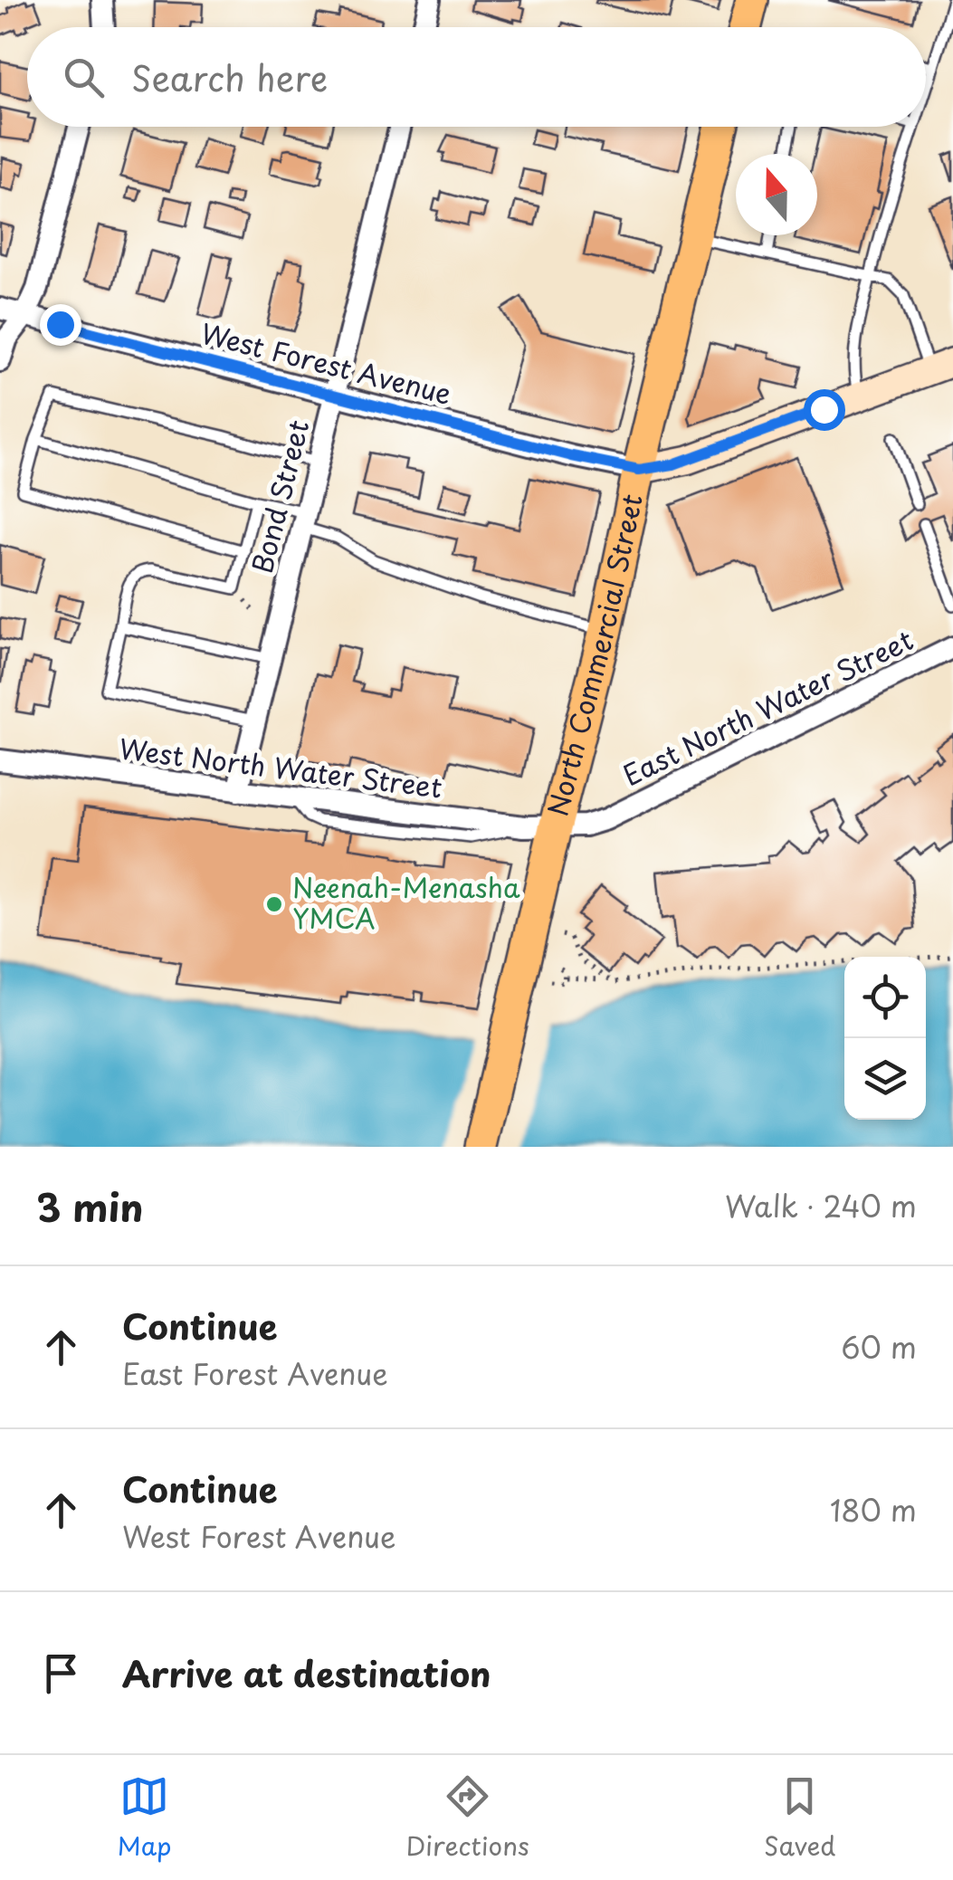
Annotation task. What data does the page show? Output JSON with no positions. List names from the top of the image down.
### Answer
{
  "streets": {
    "main road": ["North Commercial Street"],
    "street": [
      "West Forest Avenue",
      "Bond Street",
      "East North Water Street",
      "West North Water Street"
    ]
  },
  "crossings": [
    ["West Forest Avenue", "Bond Street"],
    ["West Forest Avenue", "North Commercial Street"],
    ["Bond Street", "West North Water Street"],
    ["North Commercial Street", "East North Water Street"],
    ["North Commercial Street", "West North Water Street"],
    ["East North Water Street", "West North Water Street"]
  ],
  "places": ["Neenah-Menasha YMCA"],
  "north": "top",
  "page": {
    "search": "Search here",
    "heading": ["3 min", "Walk · 240 m"],
    "list": [
      ["Continue", "East Forest Avenue", "60 m"],
      ["Continue", "West Forest Avenue", "180 m"],
      "Arrive at destination"
    ],
    "nav": ["Map", "Directions", "Saved"]
  }
}
